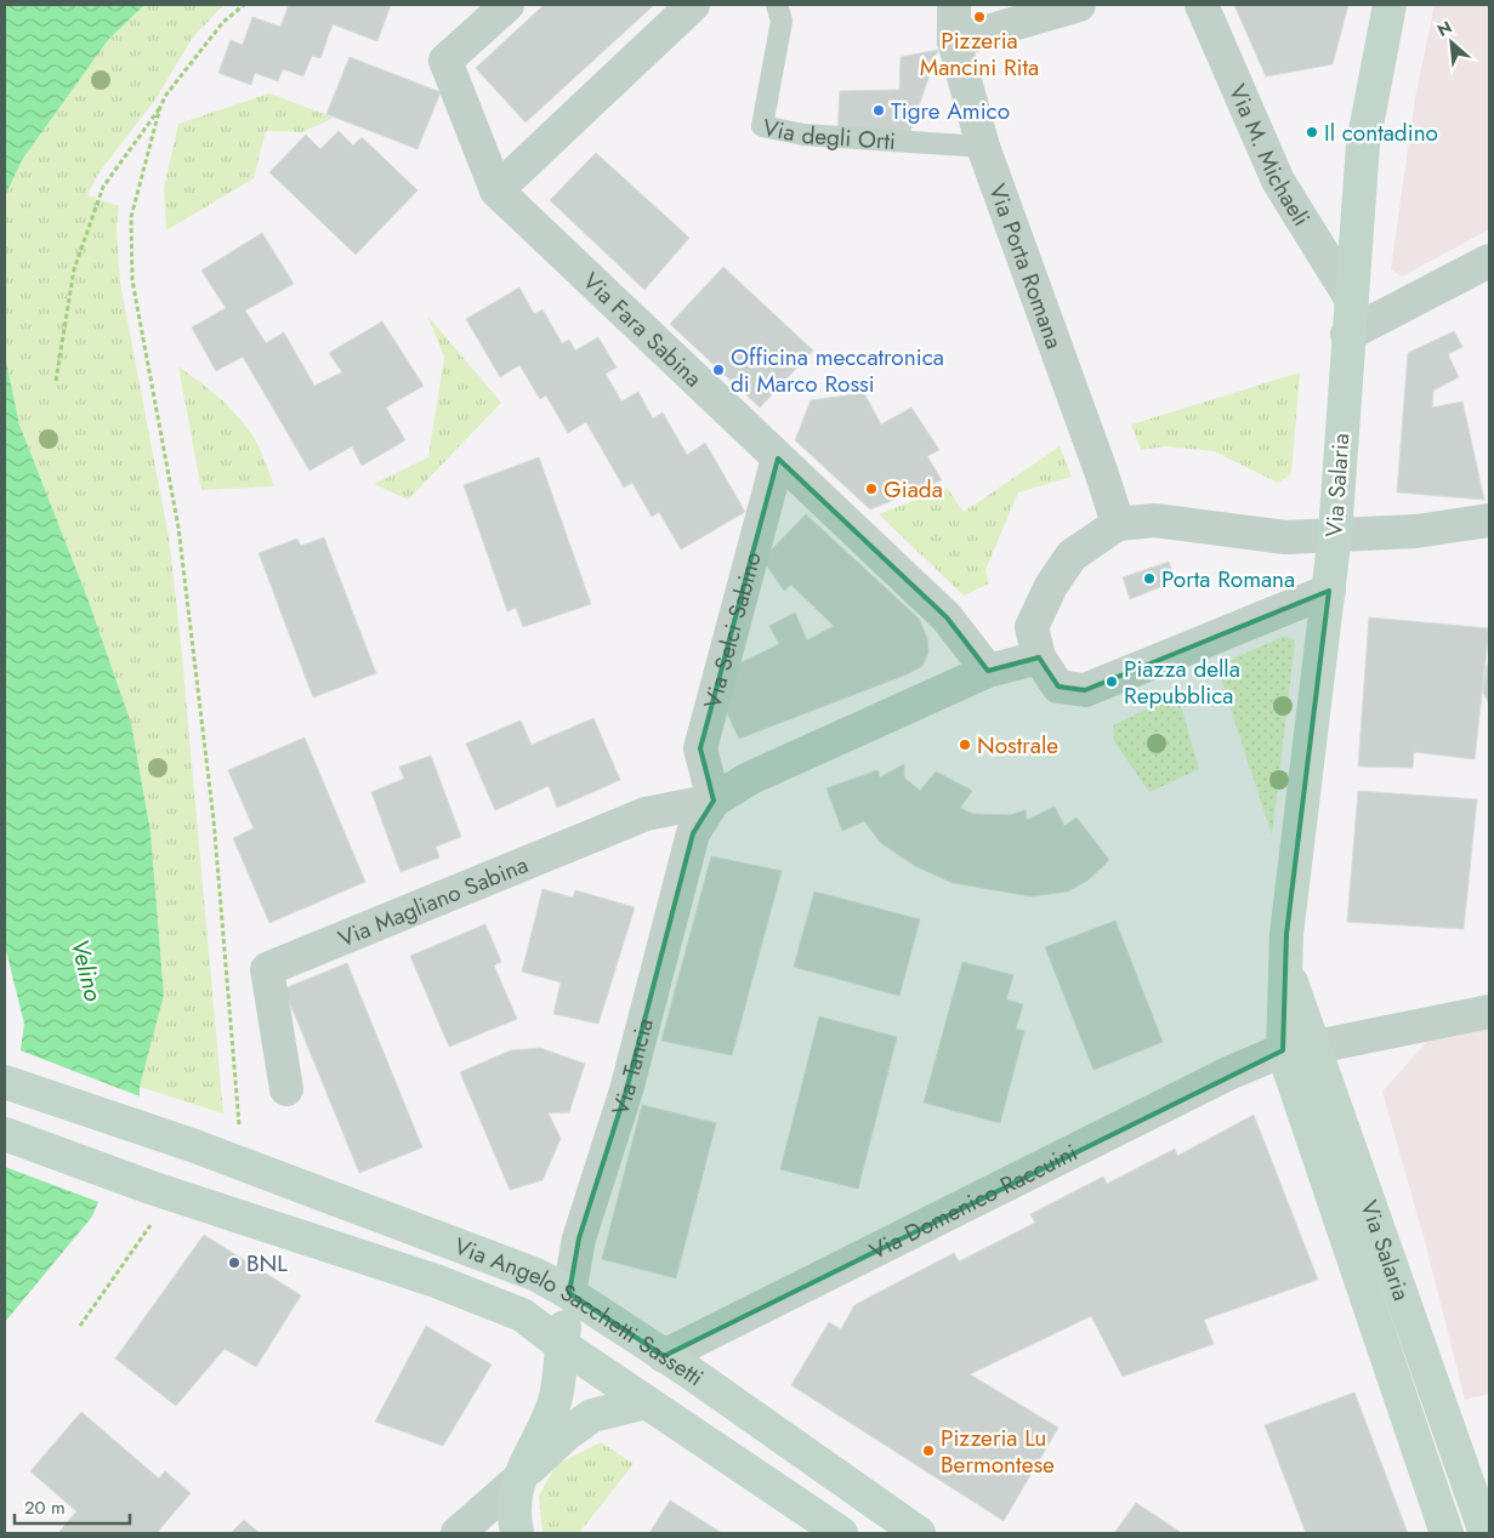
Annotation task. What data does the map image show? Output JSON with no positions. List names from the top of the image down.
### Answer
{
  "streets": {
    "main road": ["Via Salaria", "Via Tancia", "Via Angelo Sacchetti Sassetti"],
    "street": [
      "Via M. Michaeli",
      "Via Porta Romana",
      "Via Fara Sabina",
      "Via Selci Sabino",
      "Via Magliano Sabina",
      "Via Domenico Raccuini"
    ],
    "lane": ["Via degli Orti"]
  },
  "crossings": [
    ["Via degli Orti", "Via Porta Romana"],
    ["Via M. Michaeli", "Via Salaria"],
    ["Via Fara Sabina", "Via Selci Sabino"],
    ["Via Fara Sabina", "Via Tancia"],
    ["Via Salaria", "Via Domenico Raccuini"],
    ["Via Selci Sabino", "Via Magliano Sabina"],
    ["Via Selci Sabino", "Via Tancia"],
    ["Via Magliano Sabina", "Via Tancia"],
    ["Via Tancia", "Via Angelo Sacchetti Sassetti"],
    ["Via Domenico Raccuini", "Via Angelo Sacchetti Sassetti"]
  ],
  "water": ["Velino"],
  "places": [
    "Pizzeria Mancini Rita",
    "Tigre Amico",
    "Il contadino",
    "Officina meccatronica di Marco Rossi",
    "Giada",
    "Porta Romana",
    "Piazza della Repubblica",
    "Nostrale",
    "BNL",
    "Pizzeria Lu Bermontese"
  ],
  "scale_bar": "20 m",
  "north": "top left"
}
